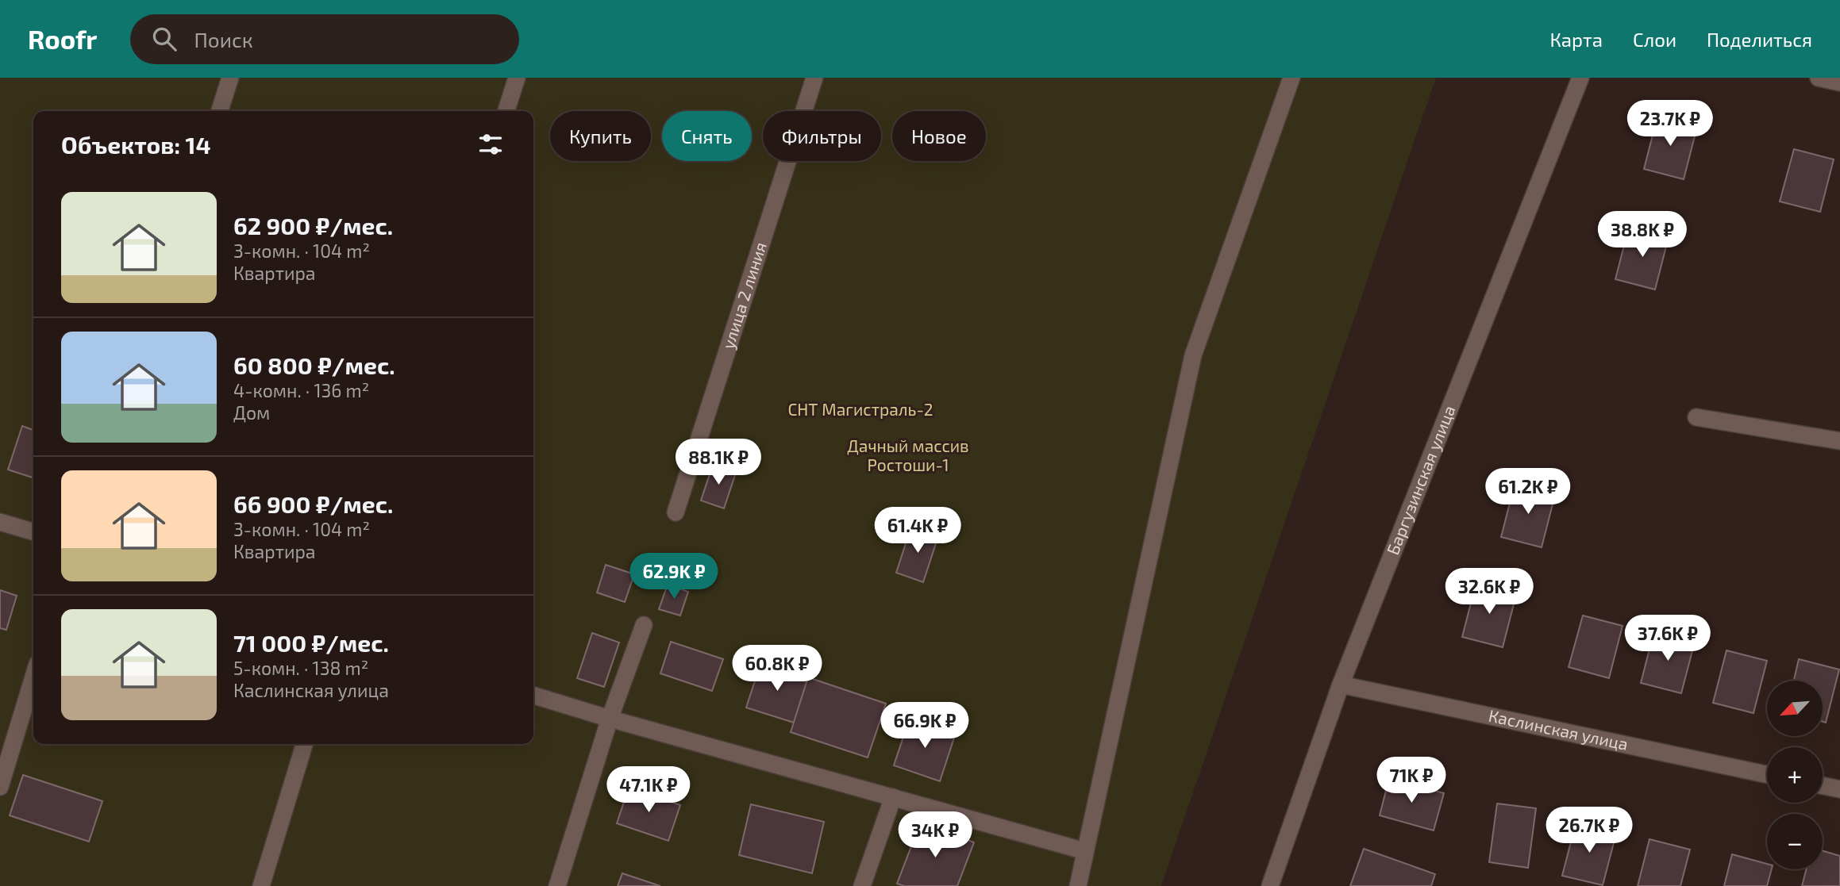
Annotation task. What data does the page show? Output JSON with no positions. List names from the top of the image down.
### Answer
{
  "streets": {
    "street": ["улица 2 линия", "Баргузинская улица", "Каслинская улица"]
  },
  "crossings": [
    ["Баргузинская улица", "Каслинская улица"]
  ],
  "parks": ["СНТ Магистраль-2", "Дачный массив Ростоши-1"],
  "north": "bottom left",
  "page": {
    "header": "Roofr",
    "search": "Поиск",
    "nav": ["Карта", "Слои", "Поделиться"],
    "price": [
      "23.7K ₽",
      "38.8K ₽",
      "88.1K ₽",
      "61.2K ₽",
      "61.4K ₽",
      "62.9K ₽",
      "32.6K ₽",
      "37.6K ₽",
      "60.8K ₽",
      "66.9K ₽",
      "71K ₽",
      "47.1K ₽",
      "26.7K ₽",
      "34K ₽"
    ],
    "chip": [
      "Купить",
      "Снять",
      "Фильтры",
      "Новое"
    ],
    "heading": "Объектов: 14",
    "list": [
      {
        "name": "62 900 ₽/мес.",
        "note": "3-комн. · 104 m² · Квартира"
      },
      {
        "name": "60 800 ₽/мес.",
        "note": "4-комн. · 136 m² · Дом"
      },
      {
        "name": "66 900 ₽/мес.",
        "note": "3-комн. · 104 m² · Квартира"
      },
      {
        "name": "71 000 ₽/мес.",
        "note": "5-комн. · 138 m² · Каслинская улица"
      }
    ],
    "map_buttons": ["+", "−"]
  }
}
